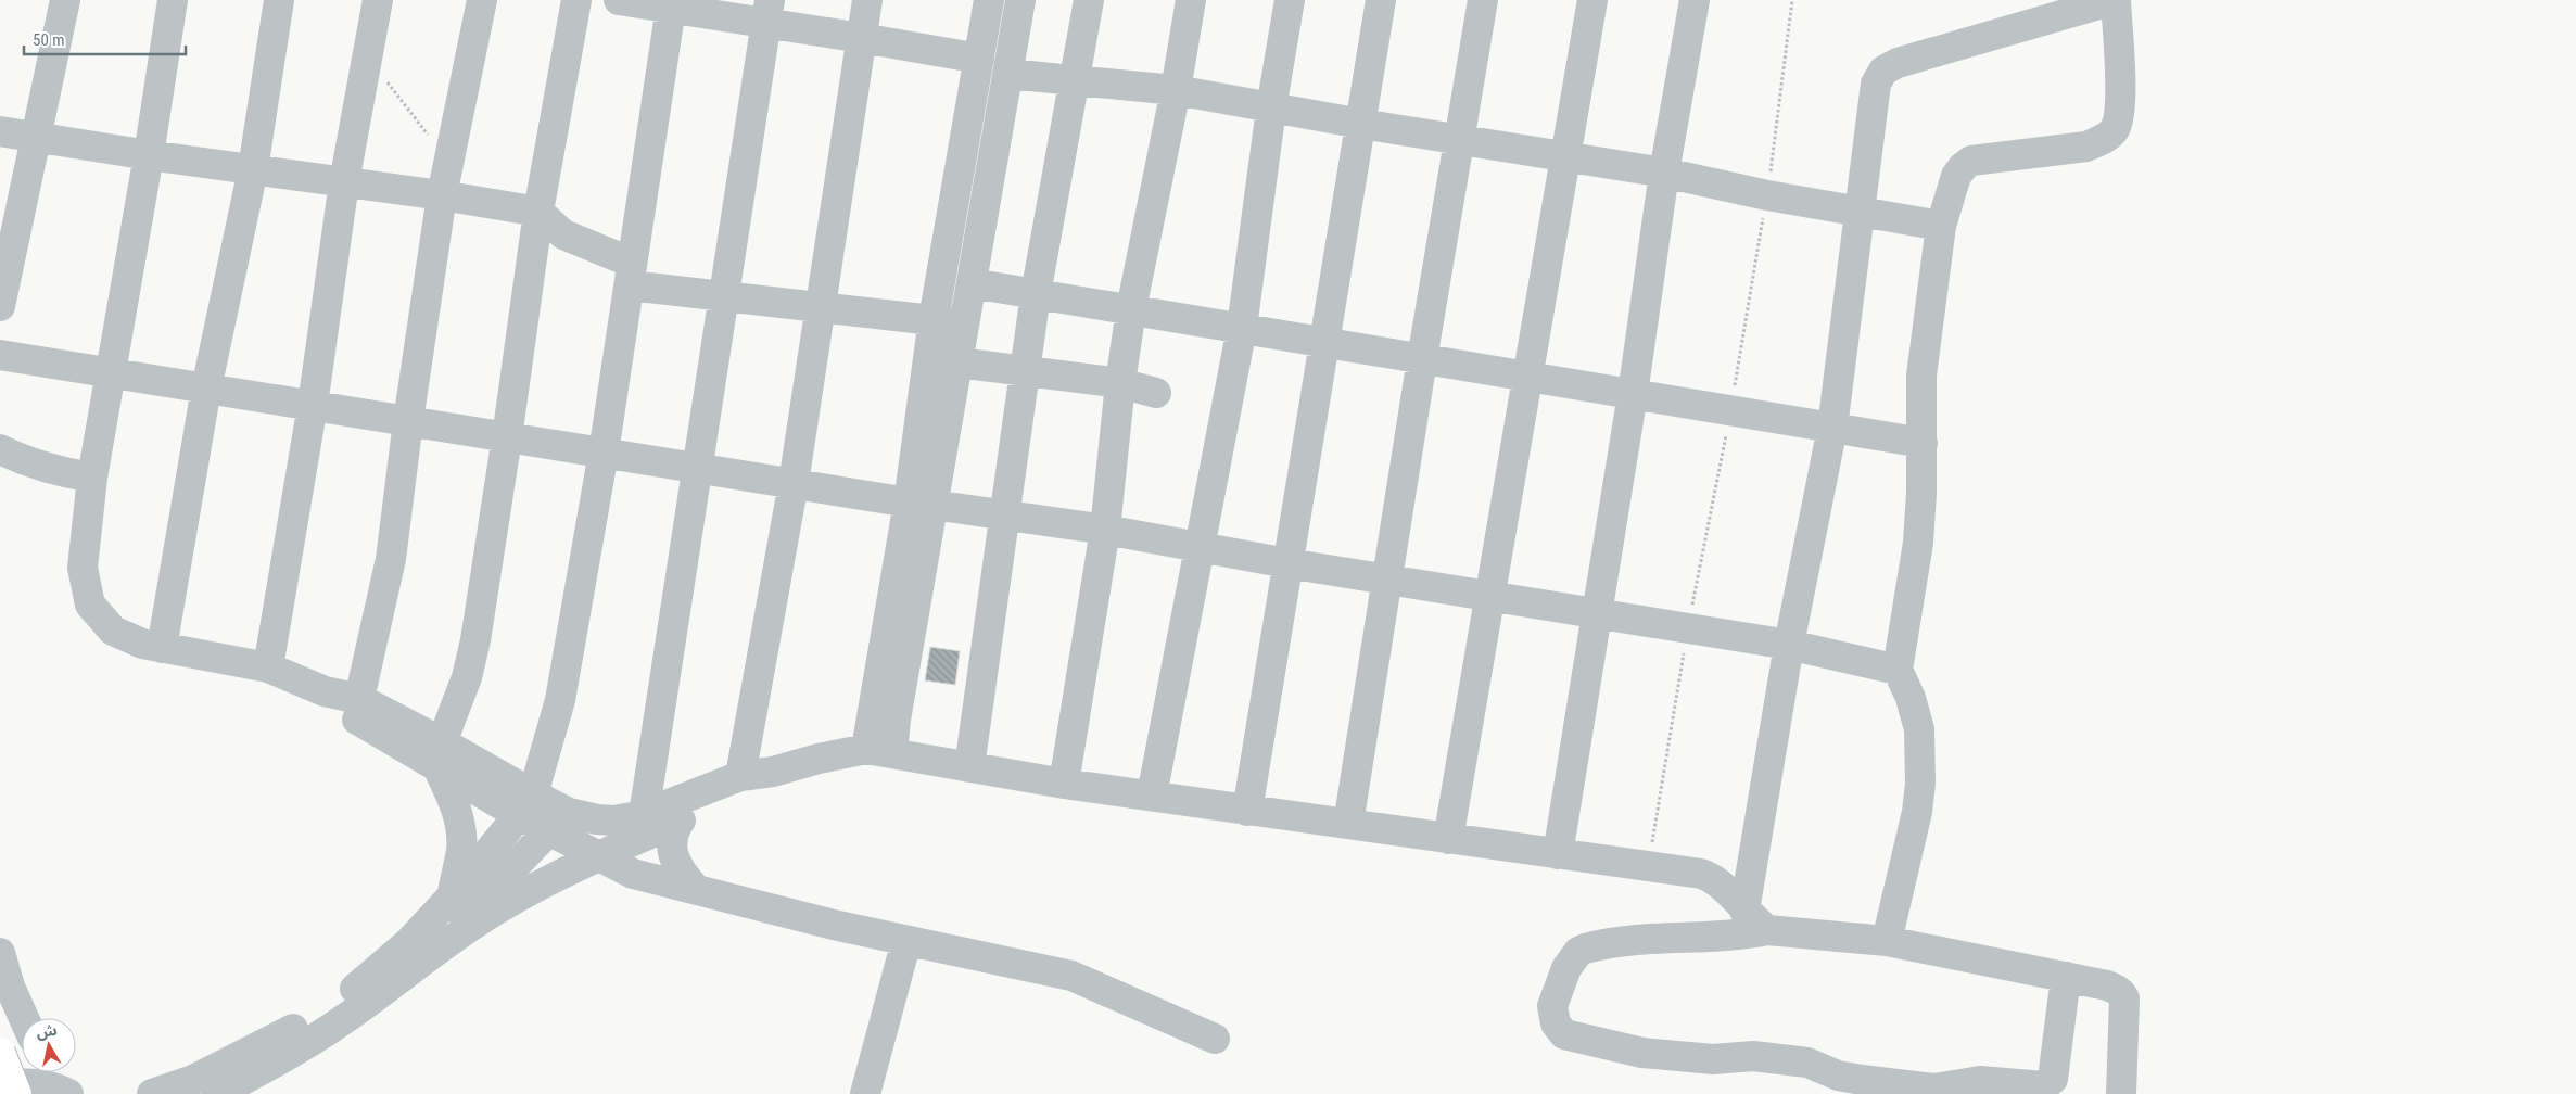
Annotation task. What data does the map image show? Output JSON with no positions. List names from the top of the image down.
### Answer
{
  "scale_bar": "50 m",
  "north": "top"
}
